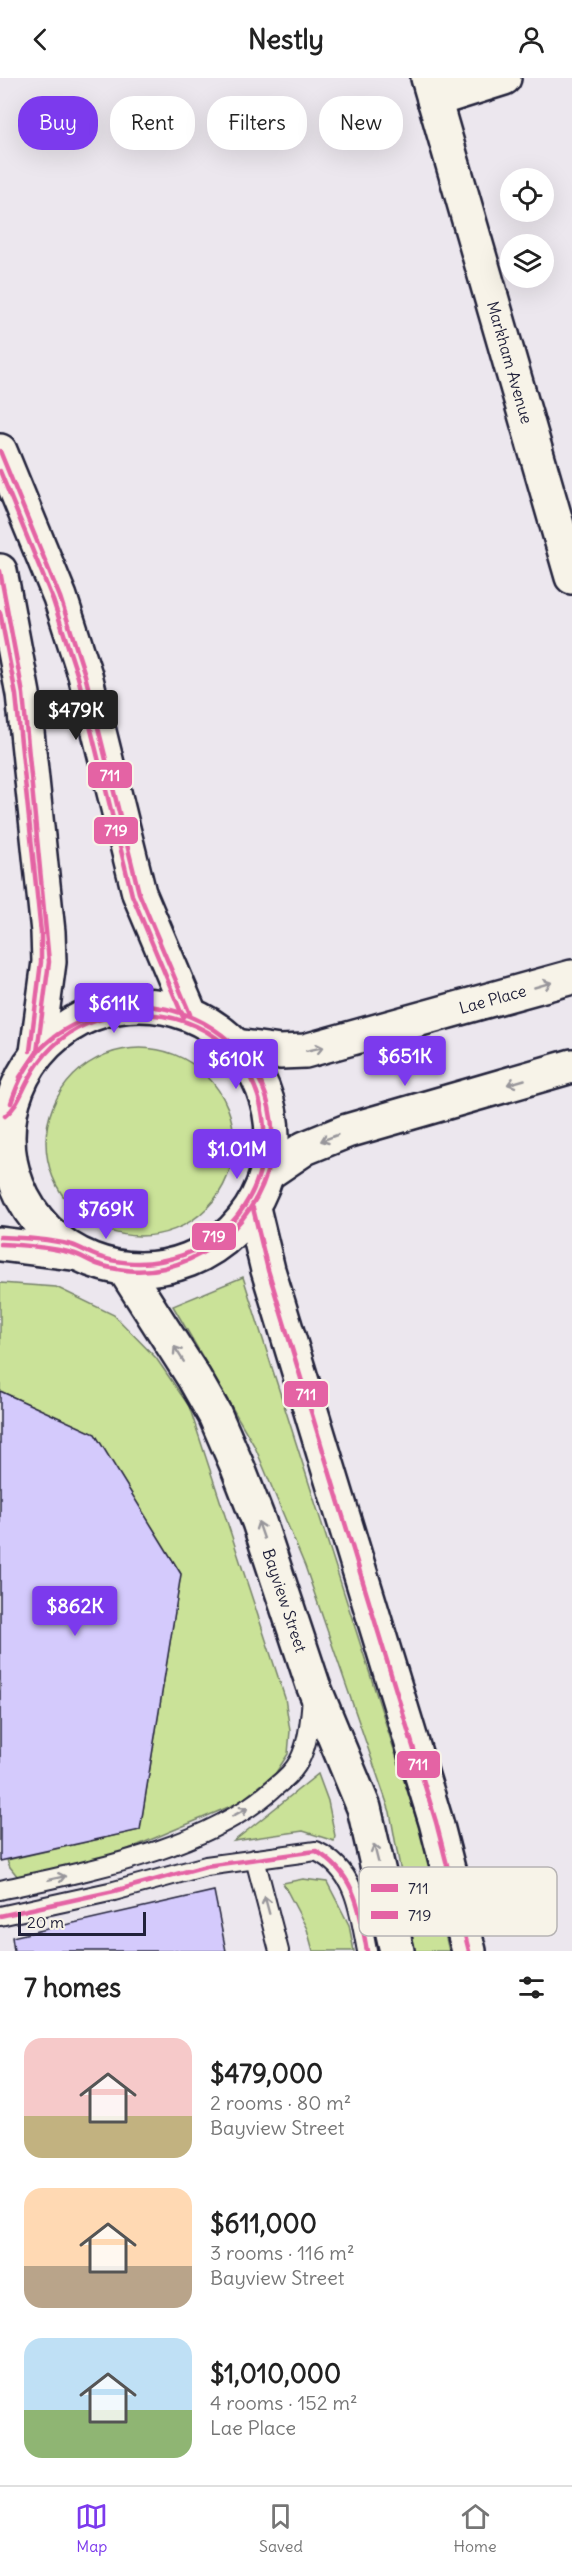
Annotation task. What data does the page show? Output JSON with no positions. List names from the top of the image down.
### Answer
{
  "streets": {
    "main road": ["Markham Avenue", "Lae Place", "Bayview Street"]
  },
  "lines": ["transit line 711", "transit line 719"],
  "legend": ["711", "719"],
  "scale_bar": "20 m",
  "page": {
    "header": "Nestly",
    "chip": [
      "Buy",
      "Rent",
      "Filters",
      "New"
    ],
    "price": [
      "$479K",
      "$611K",
      "$651K",
      "$610K",
      "$1.01M",
      "$769K",
      "$862K"
    ],
    "scale": "20 m",
    "heading": "7 homes",
    "list": [
      {
        "name": "$479,000",
        "note": "2 rooms · 80 m² · Bayview Street"
      },
      {
        "name": "$611,000",
        "note": "3 rooms · 116 m² · Bayview Street"
      },
      {
        "name": "$1,010,000",
        "note": "4 rooms · 152 m² · Lae Place"
      }
    ],
    "tabs": ["Map", "Saved", "Home"]
  }
}
